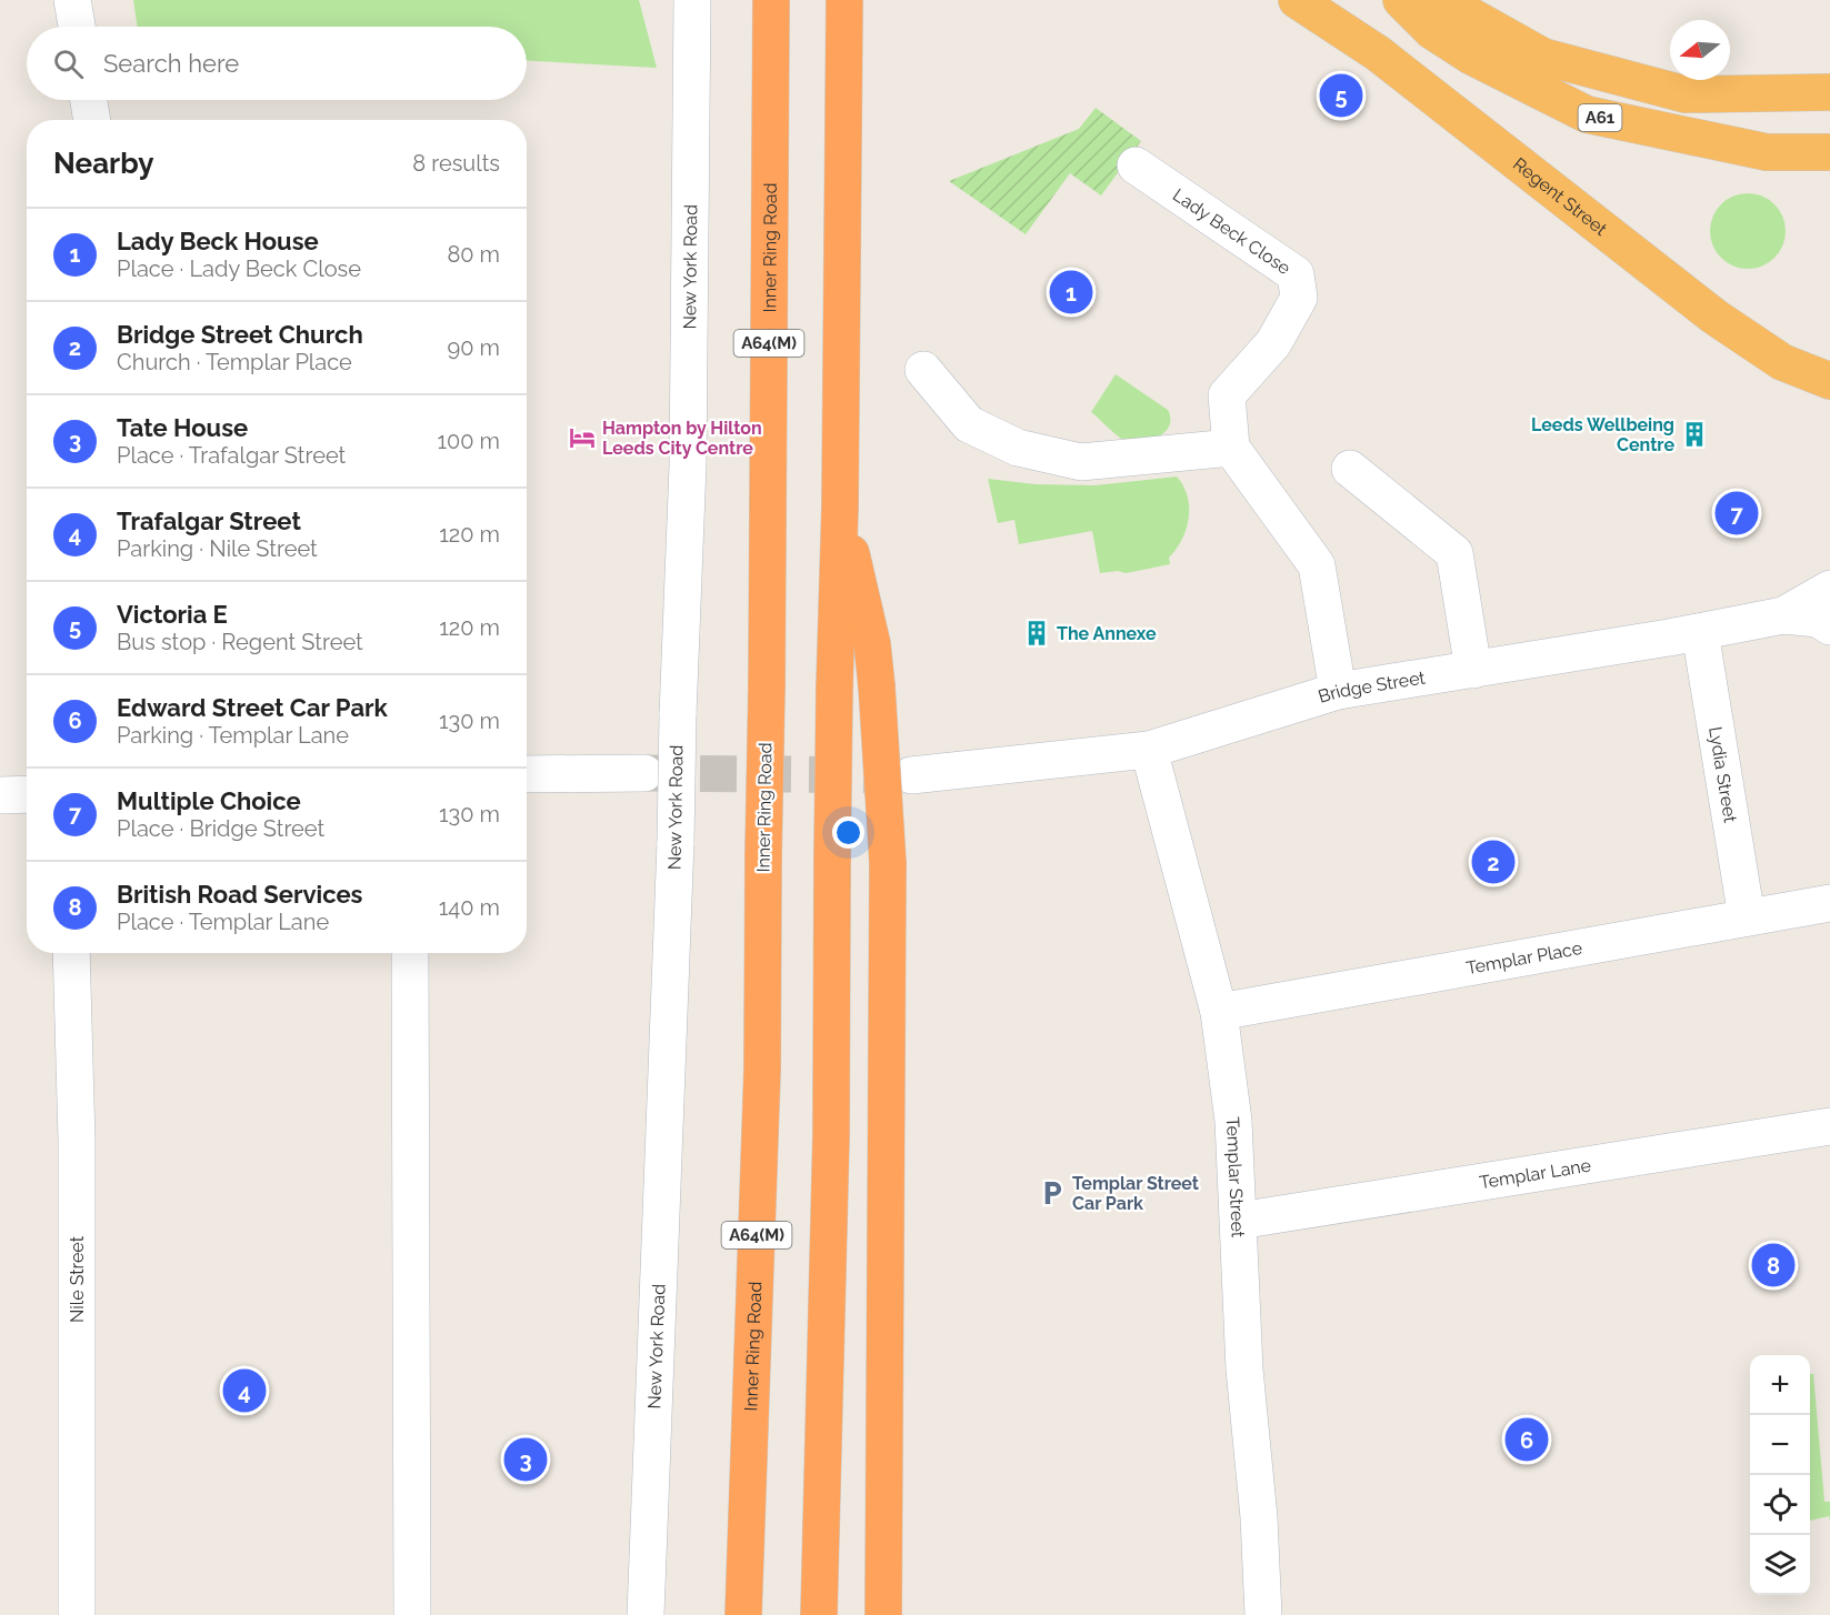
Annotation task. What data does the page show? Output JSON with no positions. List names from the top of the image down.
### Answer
{
  "streets": {
    "highway": [
      "A61",
      "Regent Street",
      "Inner Ring Road",
      "A64(M)"
    ],
    "street": [
      "Lady Beck Close",
      "New York Road",
      "Bridge Street",
      "Lydia Street",
      "Templar Place",
      "Templar Lane",
      "Templar Street",
      "Nile Street"
    ]
  },
  "crossings": [
    ["Bridge Street", "Lydia Street"],
    ["Bridge Street", "Templar Street"],
    ["Lydia Street", "Templar Place"],
    ["Templar Place", "Templar Street"],
    ["Templar Lane", "Templar Street"]
  ],
  "places": {
    "building": ["Leeds Wellbeing Centre", "The Annexe"],
    "hotel": ["Hampton by Hilton Leeds City Centre"],
    "parking": ["Templar Street Car Park"]
  },
  "north": "left",
  "page": {
    "search": "Search here",
    "pins": [
      "5",
      "1",
      "7",
      "2",
      "8",
      "4",
      "6",
      "3"
    ],
    "heading": ["Nearby", "8 results"],
    "list": [
      {
        "mark": "1",
        "name": "Lady Beck House",
        "note": "Place · Lady Beck Close",
        "value": "80 m"
      },
      {
        "mark": "2",
        "name": "Bridge Street Church",
        "note": "Church · Templar Place",
        "value": "90 m"
      },
      {
        "mark": "3",
        "name": "Tate House",
        "note": "Place · Trafalgar Street",
        "value": "100 m"
      },
      {
        "mark": "4",
        "name": "Trafalgar Street",
        "note": "Parking · Nile Street",
        "value": "120 m"
      },
      {
        "mark": "5",
        "name": "Victoria E",
        "note": "Bus stop · Regent Street",
        "value": "120 m"
      },
      {
        "mark": "6",
        "name": "Edward Street Car Park",
        "note": "Parking · Templar Lane",
        "value": "130 m"
      },
      {
        "mark": "7",
        "name": "Multiple Choice",
        "note": "Place · Bridge Street",
        "value": "130 m"
      },
      {
        "mark": "8",
        "name": "British Road Services",
        "note": "Place · Templar Lane",
        "value": "140 m"
      }
    ],
    "map_buttons": ["+", "−"]
  }
}
